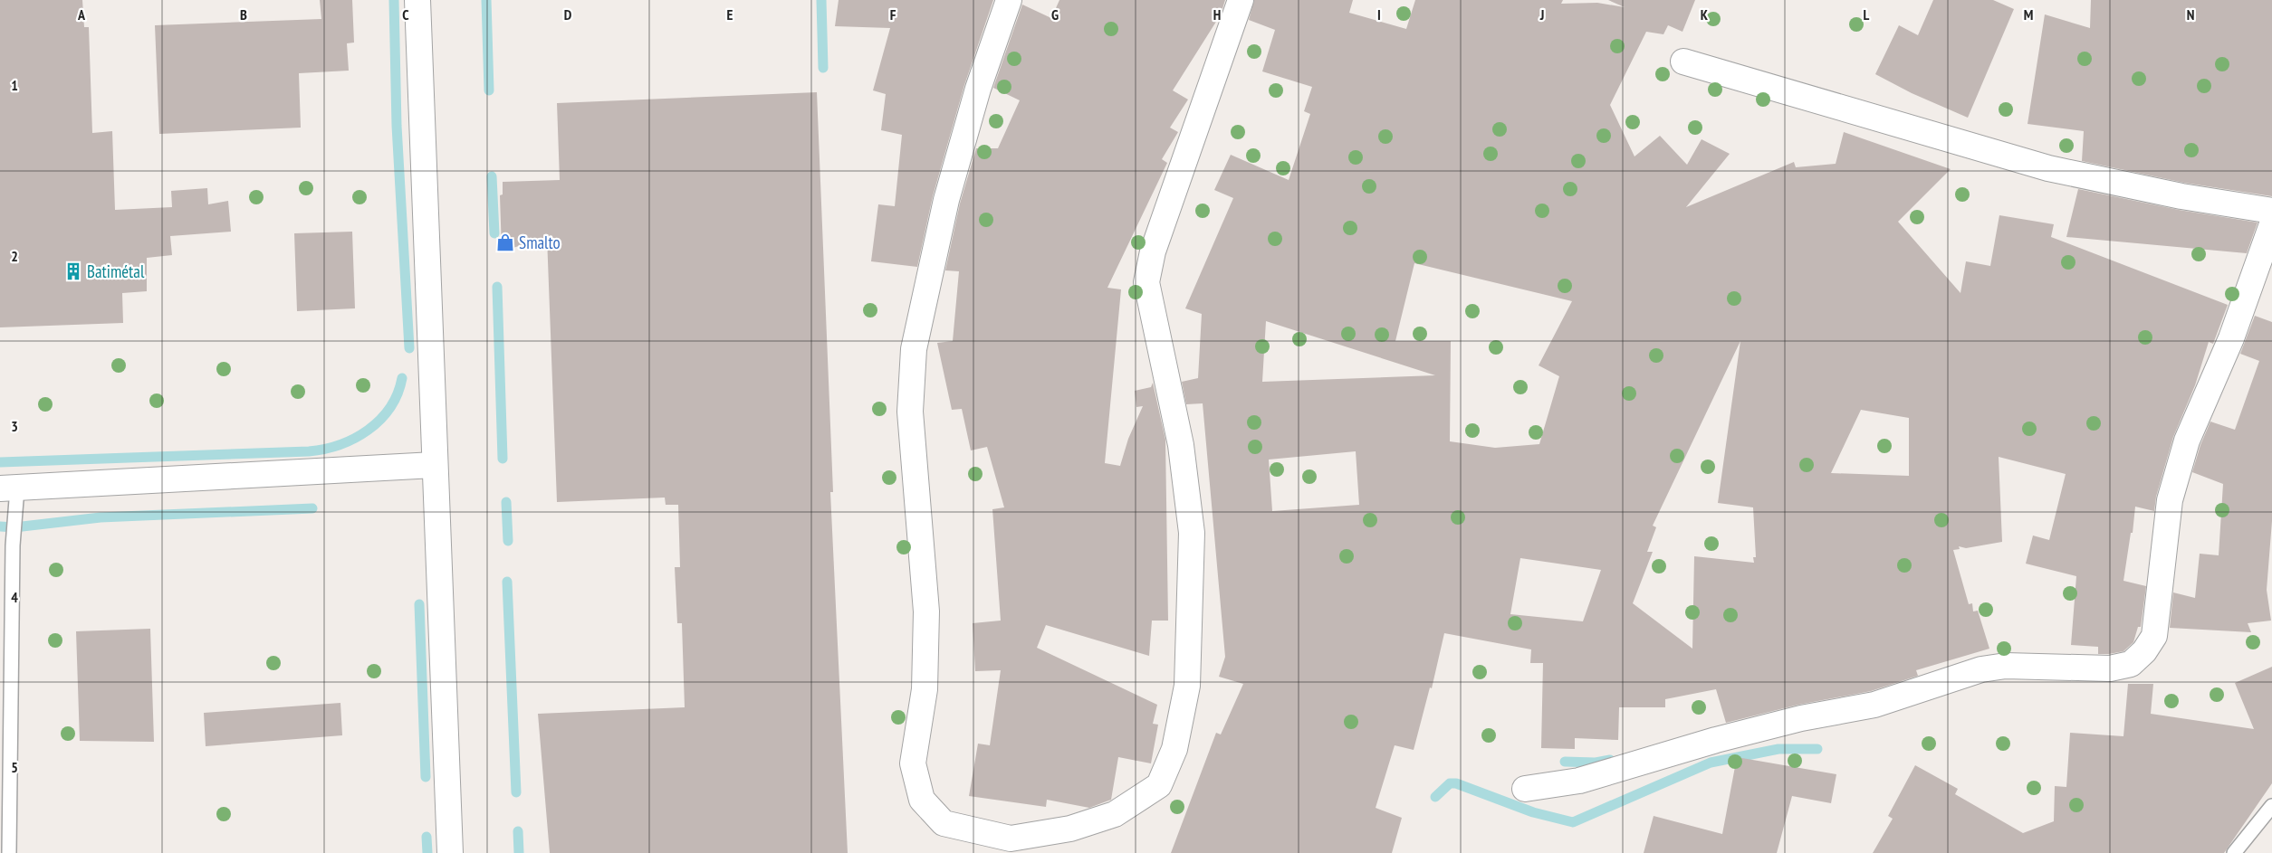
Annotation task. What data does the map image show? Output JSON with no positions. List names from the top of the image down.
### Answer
{
  "places": {
    "shop": ["Smalto"],
    "building": ["Batimétal"]
  },
  "grid": {
    "columns": [
      "A",
      "B",
      "C",
      "D",
      "E",
      "F",
      "G",
      "H",
      "I",
      "J",
      "K",
      "L",
      "M",
      "N"
    ],
    "rows": [
      "1",
      "2",
      "3",
      "4",
      "5"
    ]
  }
}
